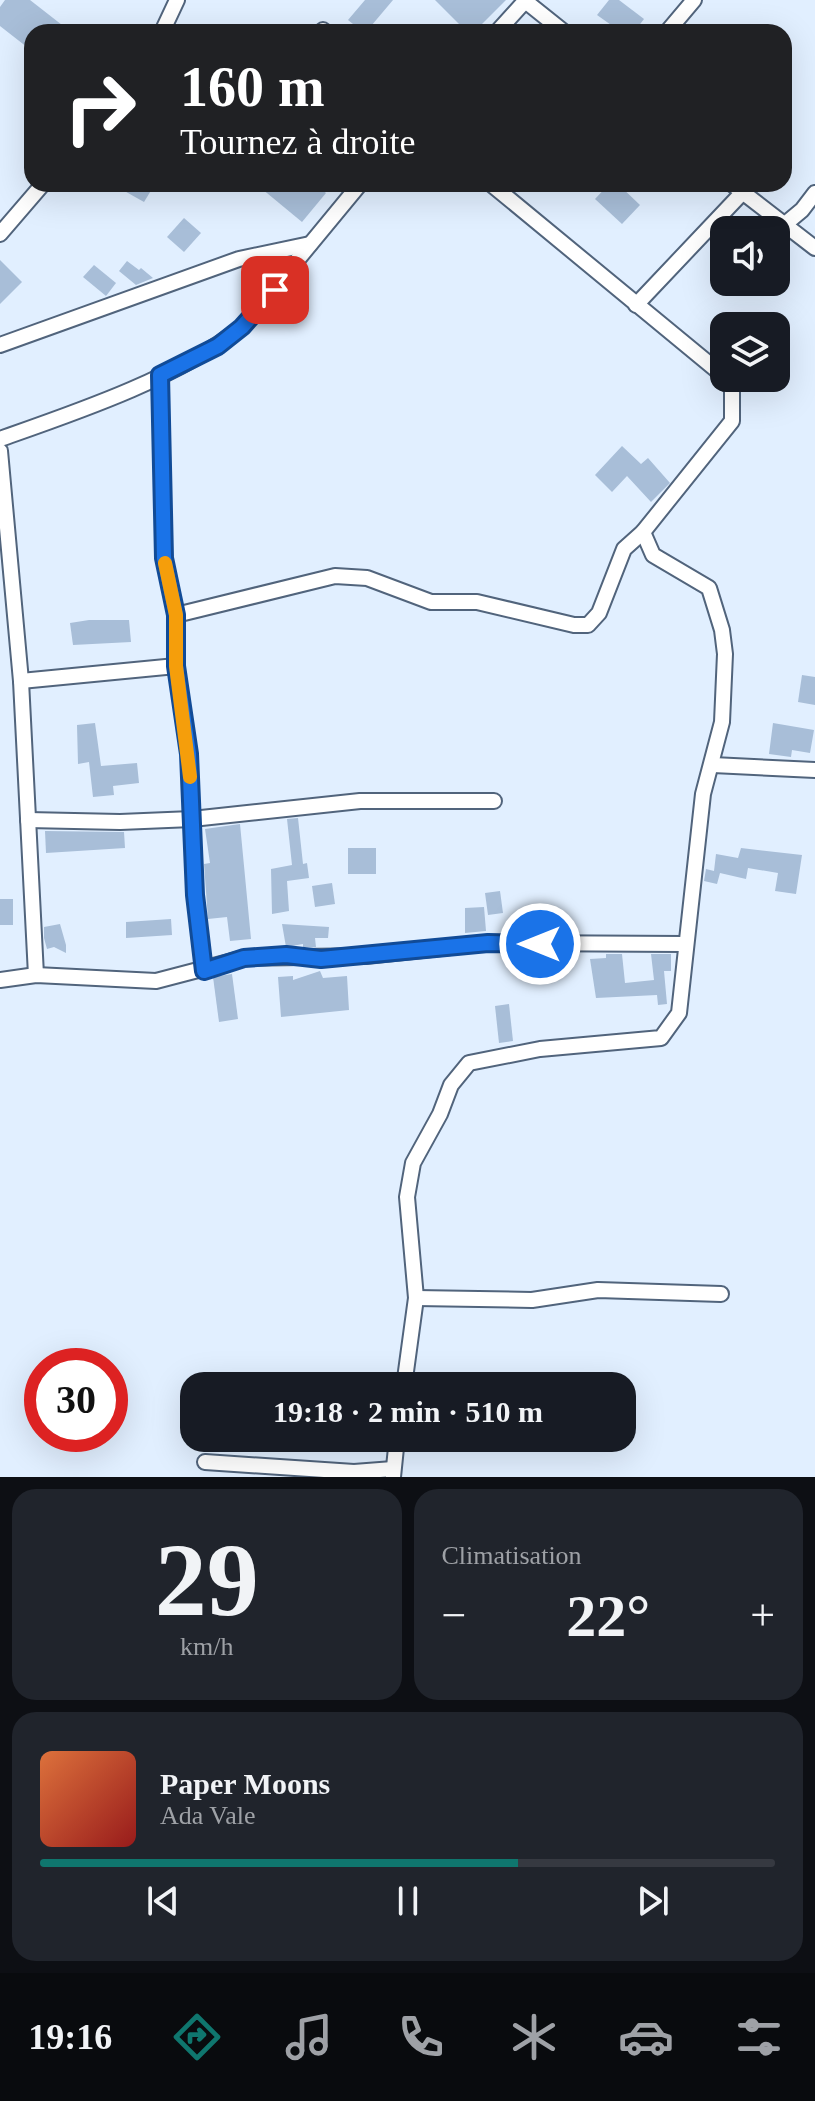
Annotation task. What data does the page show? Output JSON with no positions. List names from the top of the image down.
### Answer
{
  "page": {
    "turn": ["160 m", "Tournez à droite"],
    "limit": "30",
    "trip": "19:18 · 2 min · 510 m",
    "tile": [
      ["29", "km/h"],
      "Climatisation"
    ],
    "heat": ["−", "22°", "+"],
    "song": ["Paper Moons", "Ada Vale"],
    "tabs": "19:16"
  }
}
